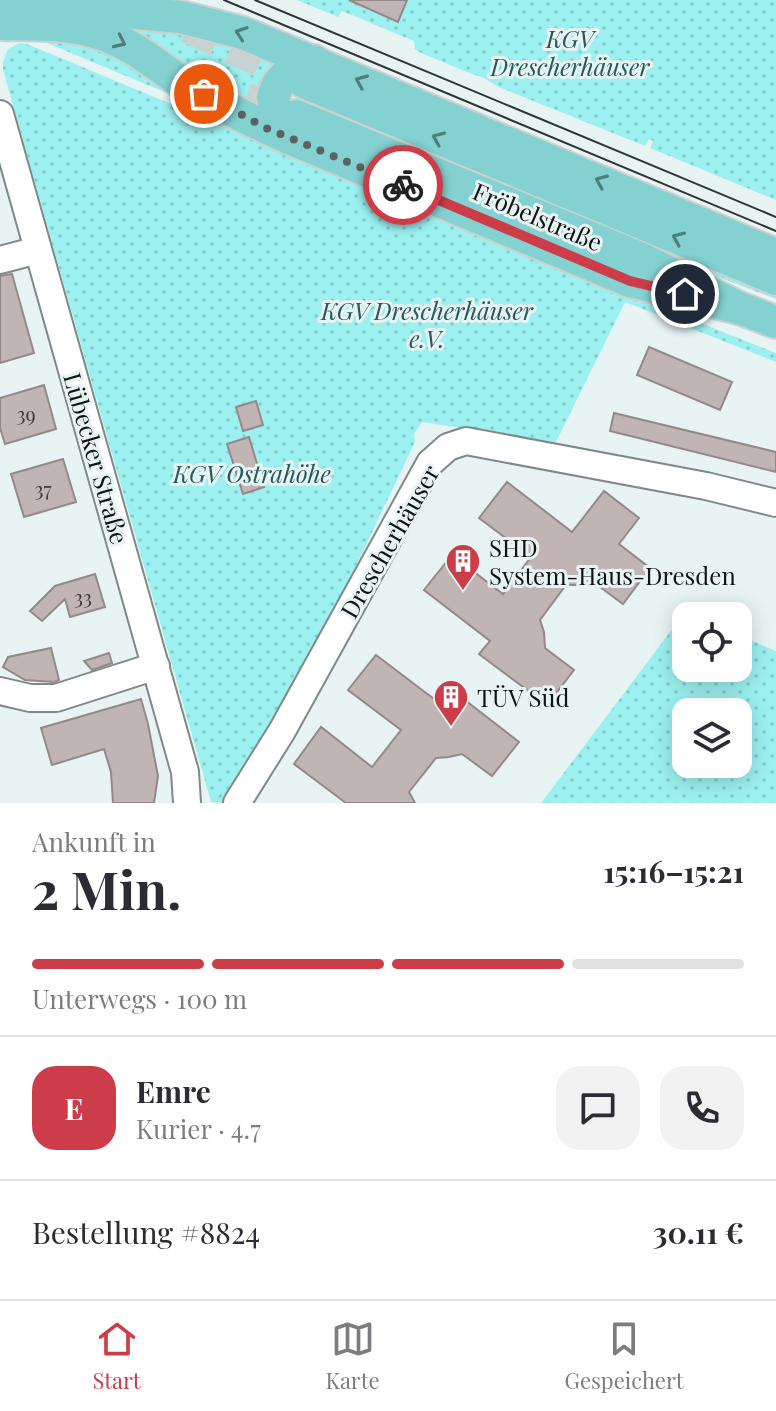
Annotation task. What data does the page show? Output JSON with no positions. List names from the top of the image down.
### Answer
{
  "streets": {
    "main road": ["Fröbelstraße"],
    "street": ["Lübecker Straße", "Drescherhäuser"]
  },
  "parks": ["KGV Drescherhäuser", "KGV Drescherhäuser e.V.", "KGV Ostrahöhe"],
  "places": {
    "building": ["SHD System-Haus-Dresden", "TÜV Süd"]
  },
  "house_numbers": ["39", "37", "33"],
  "page": {
    "heading": ["2 Min.", "Ankunft in", "15:16–15:21"],
    "panel": [
      "Emre",
      "Kurier · 4.7",
      "Bestellung #8824",
      "30.11 €"
    ],
    "bar": "Unterwegs · 100 m",
    "round": "E",
    "tabs": ["Start", "Karte", "Gespeichert"]
  }
}
